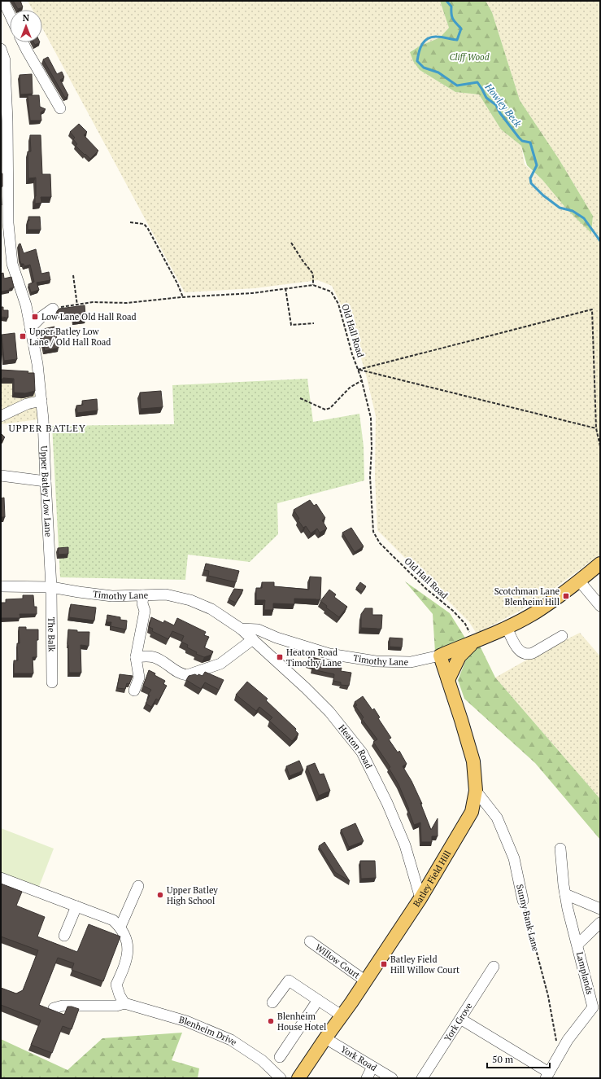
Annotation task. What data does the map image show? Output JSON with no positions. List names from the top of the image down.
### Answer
{
  "streets": {
    "main road": ["Timothy Lane", "Batley Field Hill"],
    "street": [
      "Upper Batley Low Lane",
      "The Balk",
      "Heaton Road",
      "Sunny Bank Lane",
      "Willow Court",
      "Lamplands",
      "York Grove",
      "Blenheim Drive",
      "York Road"
    ],
    "path": ["Old Hall Road"]
  },
  "crossings": [
    ["Old Hall Road", "Timothy Lane"],
    ["Upper Batley Low Lane", "Timothy Lane"],
    ["Upper Batley Low Lane", "The Balk"],
    ["Timothy Lane", "The Balk"],
    ["Timothy Lane", "Heaton Road"],
    ["Timothy Lane", "Batley Field Hill"],
    ["Heaton Road", "Batley Field Hill"],
    ["Batley Field Hill", "Sunny Bank Lane"],
    ["Batley Field Hill", "Willow Court"],
    ["Batley Field Hill", "York Road"]
  ],
  "districts": ["UPPER BATLEY"],
  "water": ["Howley Beck"],
  "parks": ["Cliff Wood"],
  "places": {
    "transit": [
      "Low Lane Old Hall Road",
      "Upper Batley Low Lane / Old Hall Road",
      "Scotchman Lane Blenheim Hill",
      "Heaton Road Timothy Lane",
      "Batley Field Hill Willow Court"
    ],
    "other": ["Upper Batley High School", "Blenheim House Hotel"]
  },
  "scale_bar": "50 m",
  "north": "top"
}
